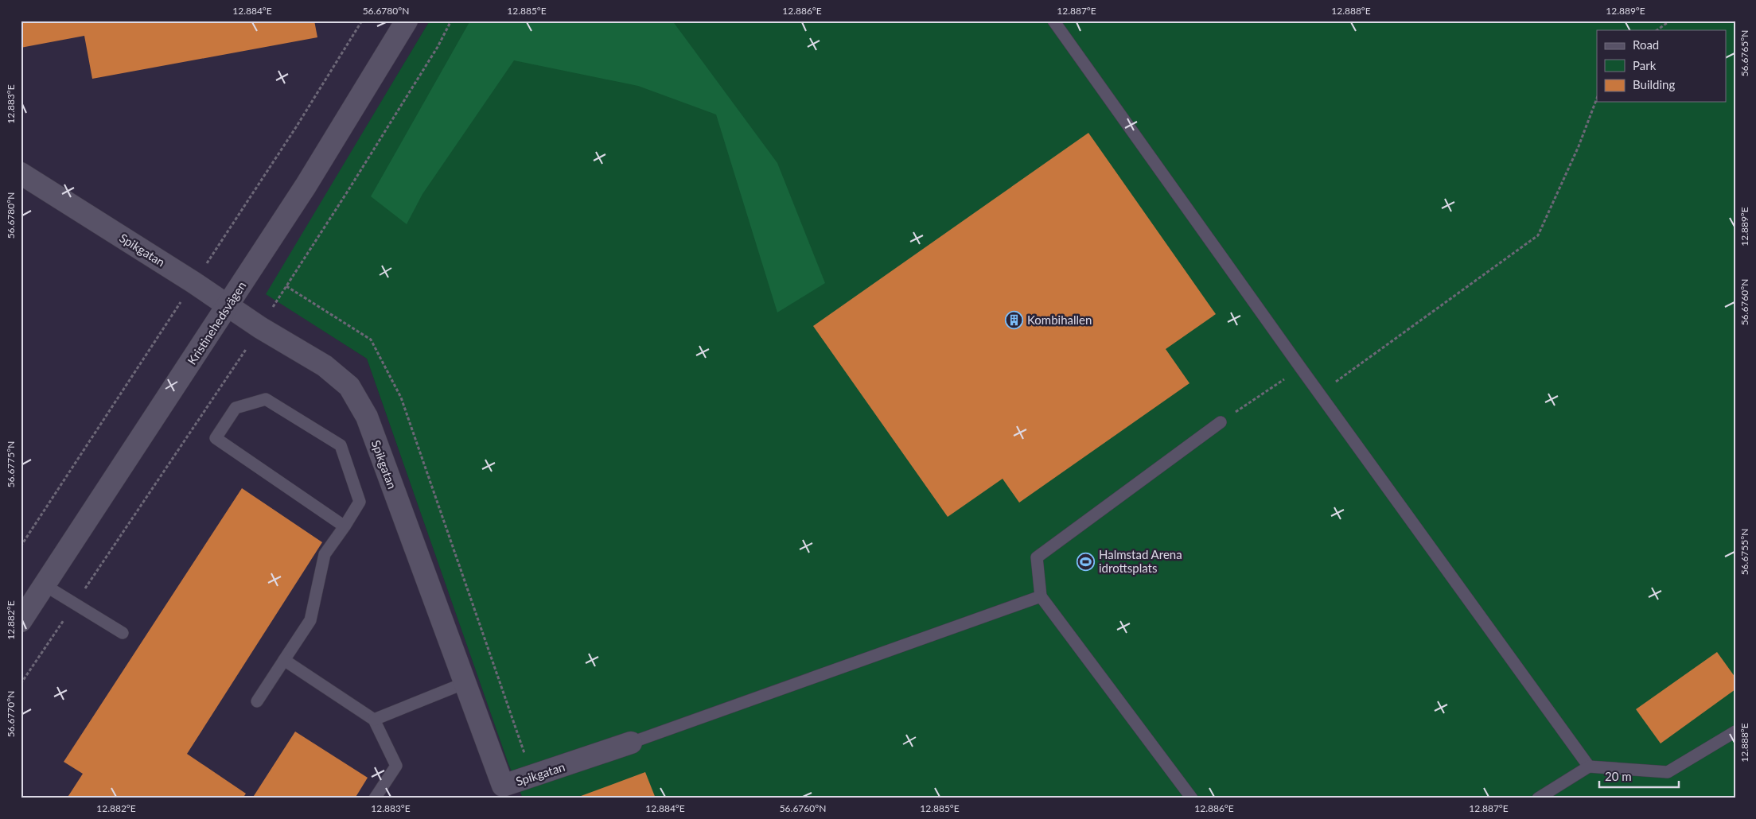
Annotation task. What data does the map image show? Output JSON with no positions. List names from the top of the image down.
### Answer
{
  "streets": {
    "street": ["Spikgatan", "Kristinehedsvägen"]
  },
  "crossings": [
    ["Spikgatan", "Kristinehedsvägen"]
  ],
  "places": {
    "building": ["Kombihallen"],
    "sports": ["Halmstad Arena idrottsplats"]
  },
  "legend": ["Road", "Park", "Building"],
  "scale_bar": "20 m",
  "coordinates": [
    "12.884°E",
    "56.6780°N",
    "12.885°E",
    "12.886°E",
    "12.887°E",
    "12.888°E",
    "12.889°E",
    "56.6765°N",
    "12.883°E",
    "56.6760°N",
    "56.6775°N",
    "56.6755°N",
    "12.882°E",
    "56.6770°N"
  ]
}
